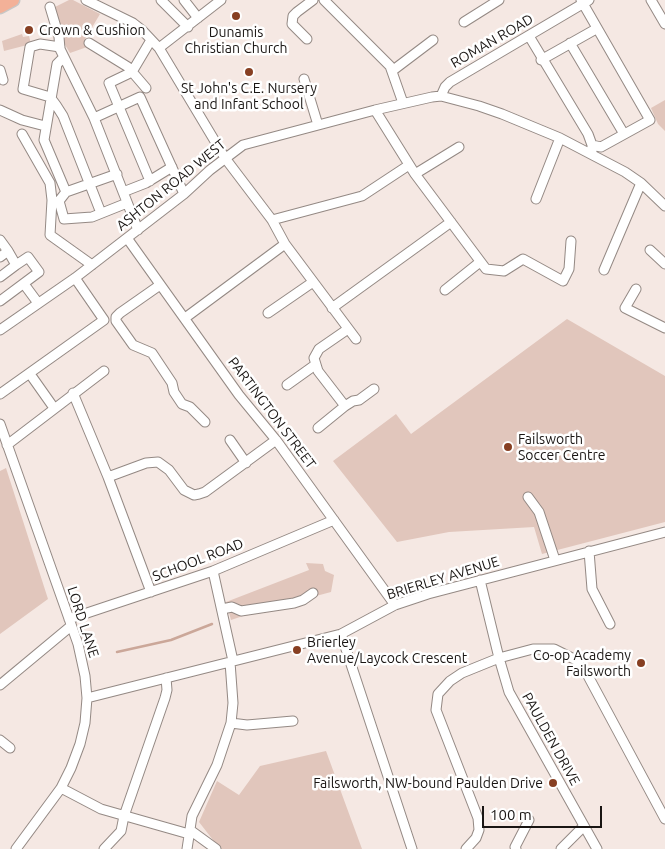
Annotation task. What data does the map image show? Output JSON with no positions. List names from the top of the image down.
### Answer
{
  "streets": {
    "street": [
      "ROMAN ROAD",
      "ASHTON ROAD WEST",
      "PARTINGTON STREET",
      "SCHOOL ROAD",
      "BRIERLEY AVENUE",
      "LORD LANE",
      "PAULDEN DRIVE"
    ]
  },
  "crossings": [
    ["ROMAN ROAD", "ASHTON ROAD WEST"],
    ["ASHTON ROAD WEST", "PARTINGTON STREET"],
    ["PARTINGTON STREET", "SCHOOL ROAD"],
    ["PARTINGTON STREET", "BRIERLEY AVENUE"],
    ["SCHOOL ROAD", "LORD LANE"],
    ["BRIERLEY AVENUE", "LORD LANE"],
    ["BRIERLEY AVENUE", "PAULDEN DRIVE"]
  ],
  "places": [
    "Dunamis Christian Church",
    "Crown & Cushion",
    "St John's C.E. Nursery and Infant School",
    "Failsworth Soccer Centre",
    "Brierley Avenue/Laycock Crescent",
    "Co-op Academy Failsworth",
    "Failsworth, NW-bound Paulden Drive"
  ],
  "scale_bar": "100 m"
}
